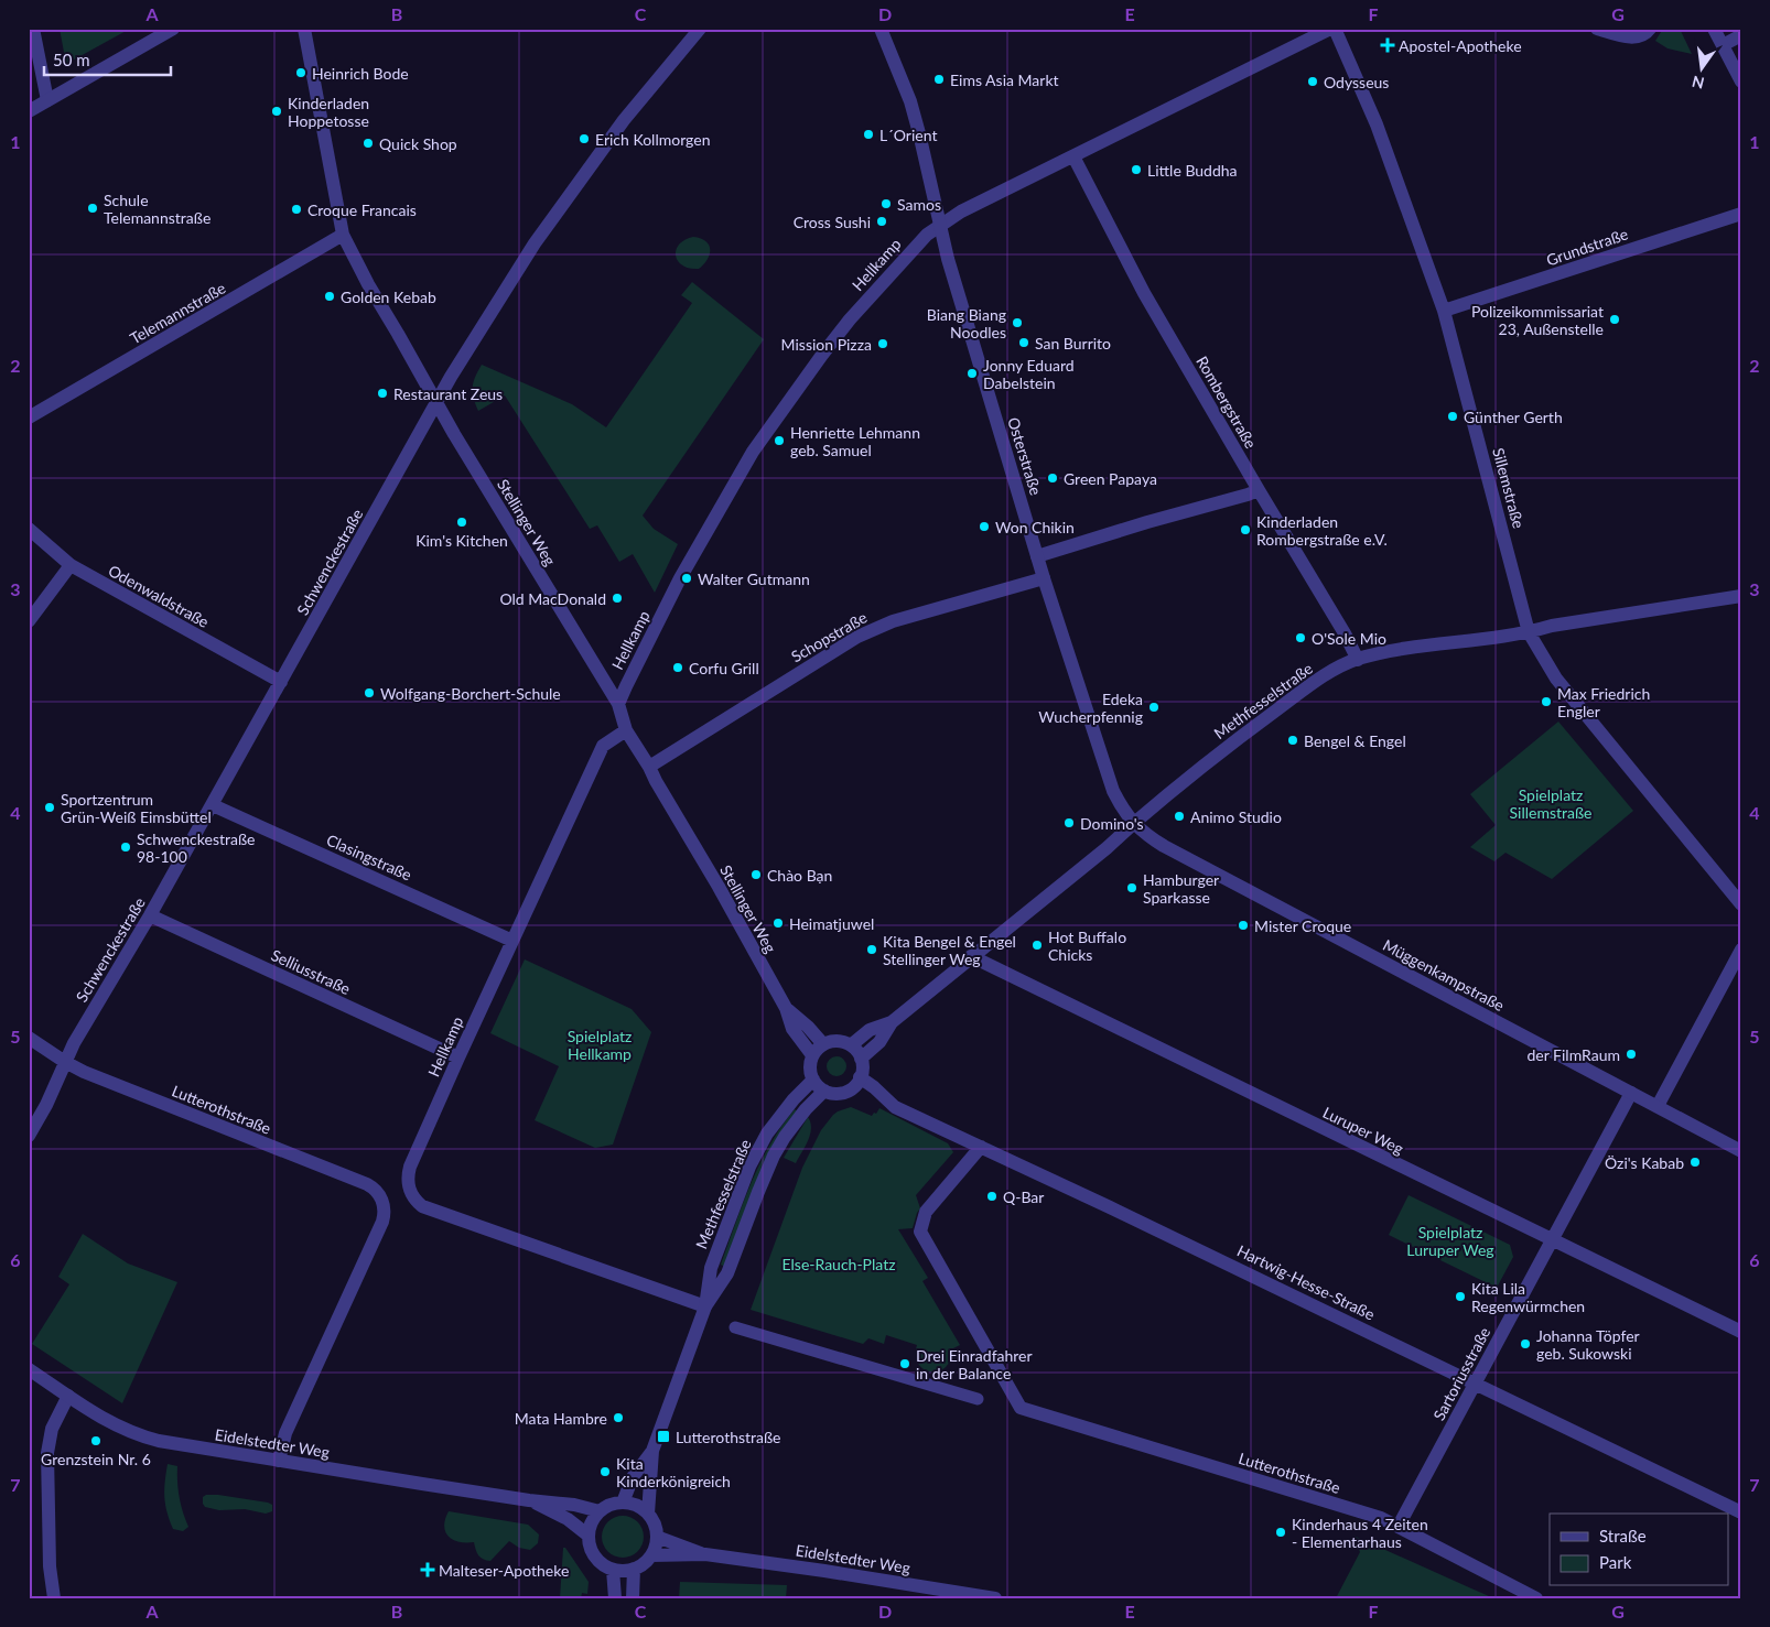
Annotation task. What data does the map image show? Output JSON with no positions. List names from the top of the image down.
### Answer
{
  "streets": {
    "street": [
      "Grundstraße",
      "Hellkamp",
      "Telemannstraße",
      "Rombergstraße",
      "Osterstraße",
      "Sillemstraße",
      "Stellinger Weg",
      "Schwenckestraße",
      "Odenwaldstraße",
      "Schopstraße",
      "Methfesselstraße",
      "Clasingstraße",
      "Selliusstraße",
      "Müggenkampstraße",
      "Lutterothstraße",
      "Luruper Weg",
      "Hartwig-Hesse-Straße",
      "Sartoriusstraße",
      "Eidelstedter Weg"
    ]
  },
  "crossings": [
    ["Grundstraße", "Sillemstraße"],
    ["Hellkamp", "Rombergstraße"],
    ["Hellkamp", "Osterstraße"],
    ["Hellkamp", "Sillemstraße"],
    ["Hellkamp", "Stellinger Weg"],
    ["Hellkamp", "Methfesselstraße"],
    ["Hellkamp", "Clasingstraße"],
    ["Hellkamp", "Selliusstraße"],
    ["Telemannstraße", "Stellinger Weg"],
    ["Rombergstraße", "Methfesselstraße"],
    ["Osterstraße", "Schopstraße"],
    ["Osterstraße", "Methfesselstraße"],
    ["Osterstraße", "Müggenkampstraße"],
    ["Sillemstraße", "Methfesselstraße"],
    ["Stellinger Weg", "Schwenckestraße"],
    ["Stellinger Weg", "Schopstraße"],
    ["Stellinger Weg", "Methfesselstraße"],
    ["Stellinger Weg", "Hartwig-Hesse-Straße"],
    ["Schwenckestraße", "Odenwaldstraße"],
    ["Schwenckestraße", "Clasingstraße"],
    ["Schwenckestraße", "Selliusstraße"],
    ["Schwenckestraße", "Lutterothstraße"],
    ["Methfesselstraße", "Müggenkampstraße"],
    ["Methfesselstraße", "Luruper Weg"],
    ["Methfesselstraße", "Hartwig-Hesse-Straße"],
    ["Methfesselstraße", "Eidelstedter Weg"],
    ["Müggenkampstraße", "Sartoriusstraße"],
    ["Lutterothstraße", "Hartwig-Hesse-Straße"],
    ["Lutterothstraße", "Sartoriusstraße"],
    ["Lutterothstraße", "Eidelstedter Weg"],
    ["Luruper Weg", "Sartoriusstraße"],
    ["Hartwig-Hesse-Straße", "Sartoriusstraße"]
  ],
  "parks": [
    "Spielplatz Sillemstraße",
    "Spielplatz Hellkamp",
    "Spielplatz Luruper Weg",
    "Else-Rauch-Platz"
  ],
  "places": {
    "health": ["Apostel-Apotheke", "Malteser-Apotheke"],
    "other": [
      "Heinrich Bode",
      "Eims Asia Markt",
      "Odysseus",
      "Kinderladen Hoppetosse",
      "L´Orient",
      "Erich Kollmorgen",
      "Quick Shop",
      "Little Buddha",
      "Samos",
      "Schule Telemannstraße",
      "Croque Francais",
      "Cross Sushi",
      "Golden Kebab",
      "Polizeikommissariat 23, Außenstelle",
      "Biang Biang Noodles",
      "San Burrito",
      "Mission Pizza",
      "Jonny Eduard Dabelstein",
      "Restaurant Zeus",
      "Günther Gerth",
      "Henriette Lehmann geb. Samuel",
      "Green Papaya",
      "Kim's Kitchen",
      "Won Chikin",
      "Kinderladen Rombergstraße e.V.",
      "Walter Gutmann",
      "Old MacDonald",
      "O'Sole Mio",
      "Corfu Grill",
      "Wolfgang-Borchert-Schule",
      "Max Friedrich Engler",
      "Edeka Wucherpfennig",
      "Bengel & Engel",
      "Sportzentrum Grün-Weiß Eimsbüttel",
      "Animo Studio",
      "Domino's",
      "Schwenckestraße 98-100",
      "Chào Bạn",
      "Hamburger Sparkasse",
      "Heimatjuwel",
      "Mister Croque",
      "Hot Buffalo Chicks",
      "Kita Bengel & Engel Stellinger Weg",
      "der FilmRaum",
      "Özi's Kabab",
      "Q-Bar",
      "Kita Lila Regenwürmchen",
      "Johanna Töpfer geb. Sukowski",
      "Drei Einradfahrer in der Balance",
      "Mata Hambre",
      "Grenzstein Nr. 6",
      "Kita Kinderkönigreich",
      "Kinderhaus 4 Zeiten - Elementarhaus"
    ],
    "transit": ["Lutterothstraße"]
  },
  "legend": ["Straße", "Park"],
  "scale_bar": "50 m",
  "north": "bottom",
  "grid": {
    "columns": [
      "A",
      "B",
      "C",
      "D",
      "E",
      "F",
      "G"
    ],
    "rows": [
      "1",
      "2",
      "3",
      "4",
      "5",
      "6",
      "7"
    ]
  }
}
